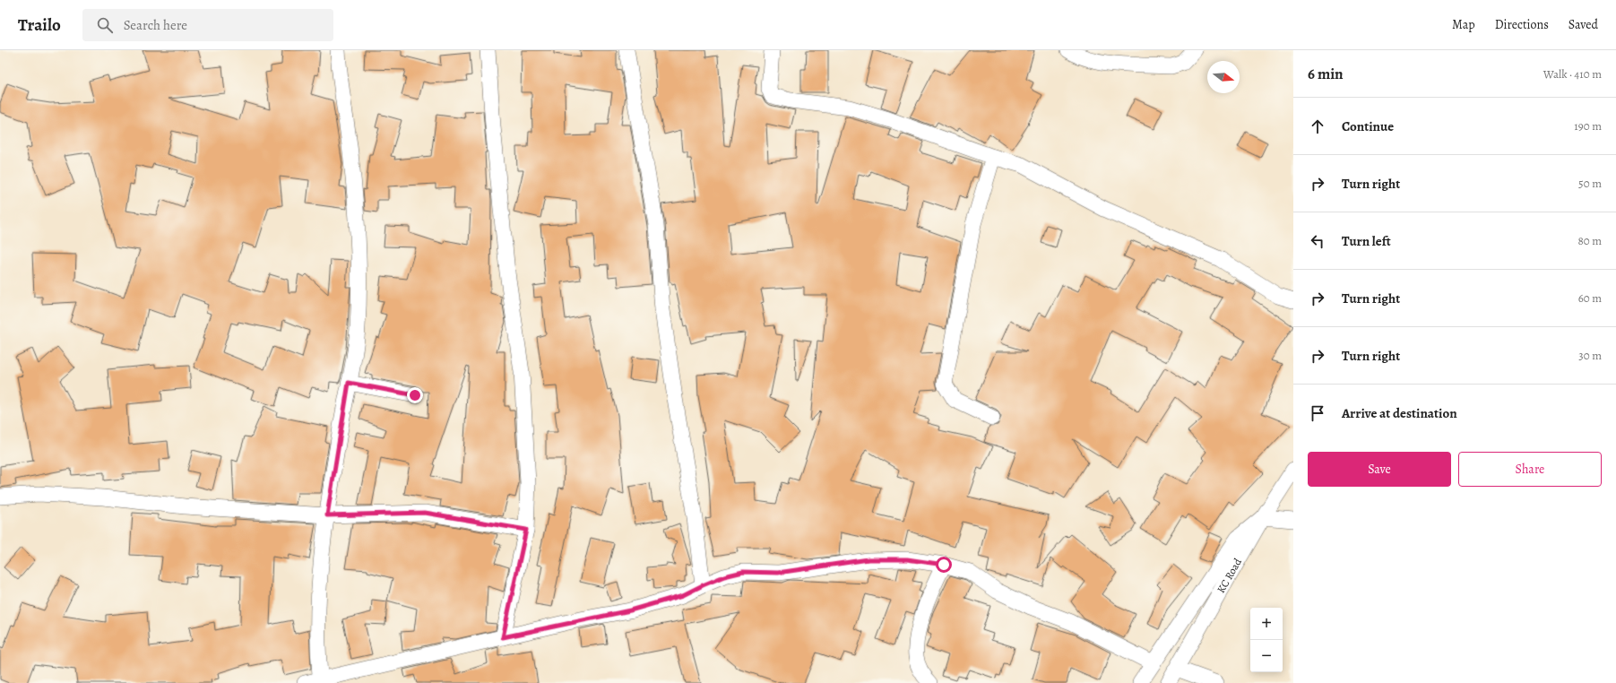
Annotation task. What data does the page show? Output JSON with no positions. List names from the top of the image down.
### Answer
{
  "streets": {
    "street": ["KC Road"]
  },
  "north": "right",
  "page": {
    "header": "Trailo",
    "search": "Search here",
    "nav": ["Map", "Directions", "Saved"],
    "heading": ["6 min", "Walk · 410 m"],
    "list": [
      ["Continue", "190 m"],
      ["Turn right", "50 m"],
      ["Turn left", "80 m"],
      ["Turn right", "60 m"],
      ["Turn right", "30 m"],
      "Arrive at destination"
    ],
    "buttons": ["Save", "Share"],
    "map_buttons": ["+", "−"]
  }
}
